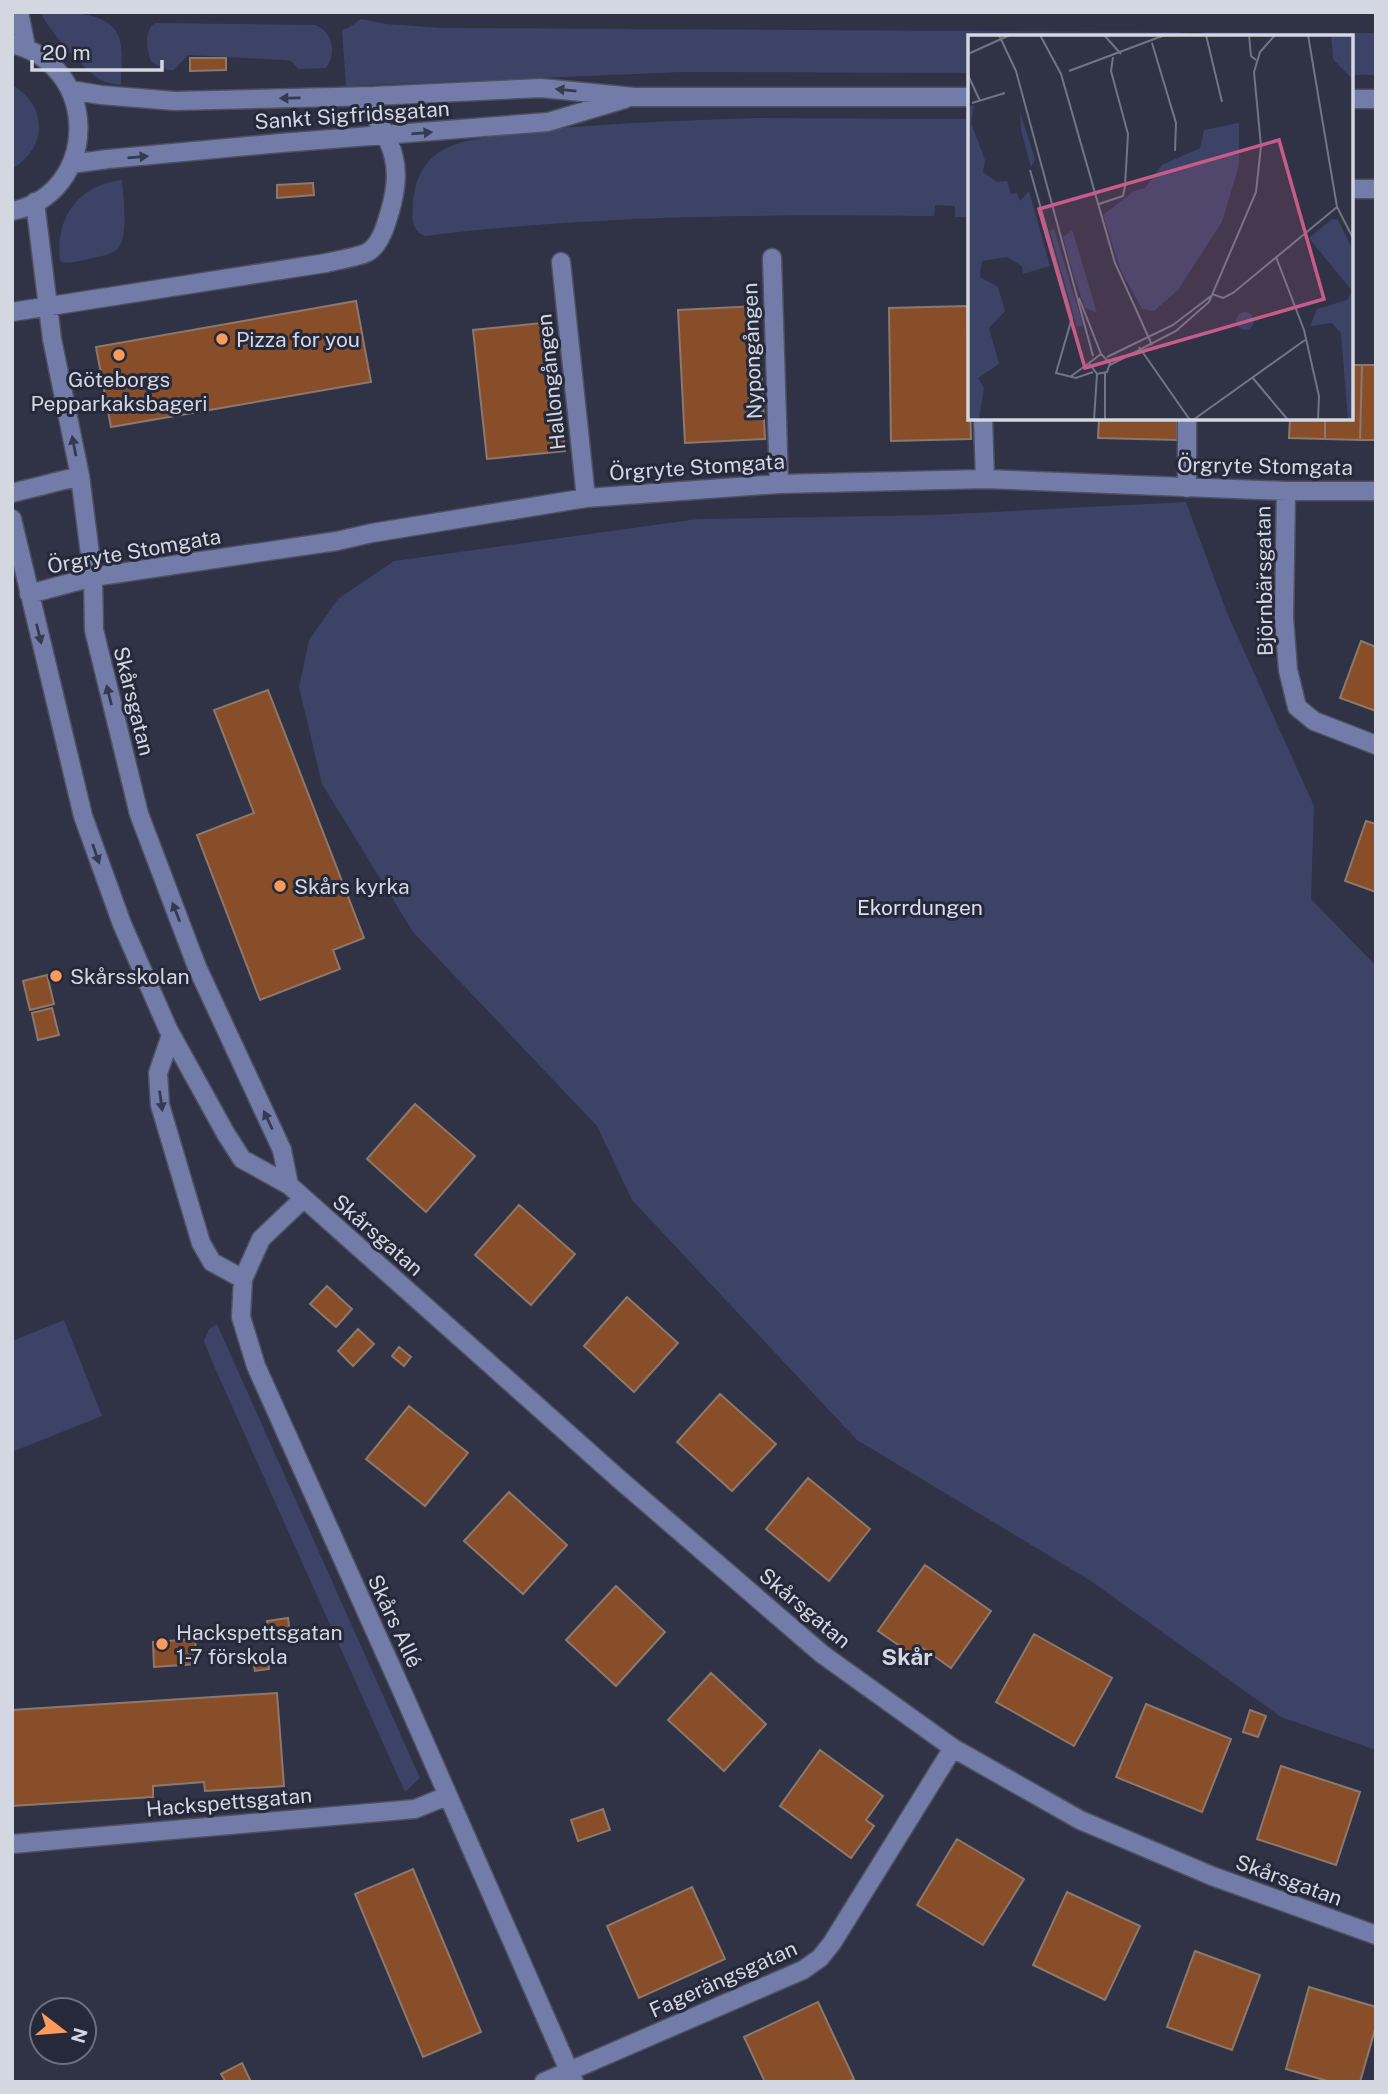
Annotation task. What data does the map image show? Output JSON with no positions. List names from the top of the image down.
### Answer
{
  "streets": {
    "street": [
      "Sankt Sigfridsgatan",
      "Nypongången",
      "Hallongången",
      "Örgryte Stomgata",
      "Björnbärsgatan",
      "Skårsgatan",
      "Skårs Allé",
      "Hackspettsgatan",
      "Fagerängsgatan"
    ]
  },
  "crossings": [
    ["Nypongången", "Örgryte Stomgata"],
    ["Hallongången", "Örgryte Stomgata"],
    ["Örgryte Stomgata", "Björnbärsgatan"],
    ["Örgryte Stomgata", "Skårsgatan"],
    ["Skårsgatan", "Skårs Allé"],
    ["Skårsgatan", "Fagerängsgatan"],
    ["Skårs Allé", "Hackspettsgatan"],
    ["Skårs Allé", "Fagerängsgatan"]
  ],
  "districts": ["Skår"],
  "parks": ["Ekorrdungen"],
  "places": [
    "Pizza for you",
    "Göteborgs Pepparkaksbageri",
    "Skårs kyrka",
    "Skårsskolan",
    "Hackspettsgatan 1-7 förskola"
  ],
  "scale_bar": "20 m",
  "north": "right"
}
